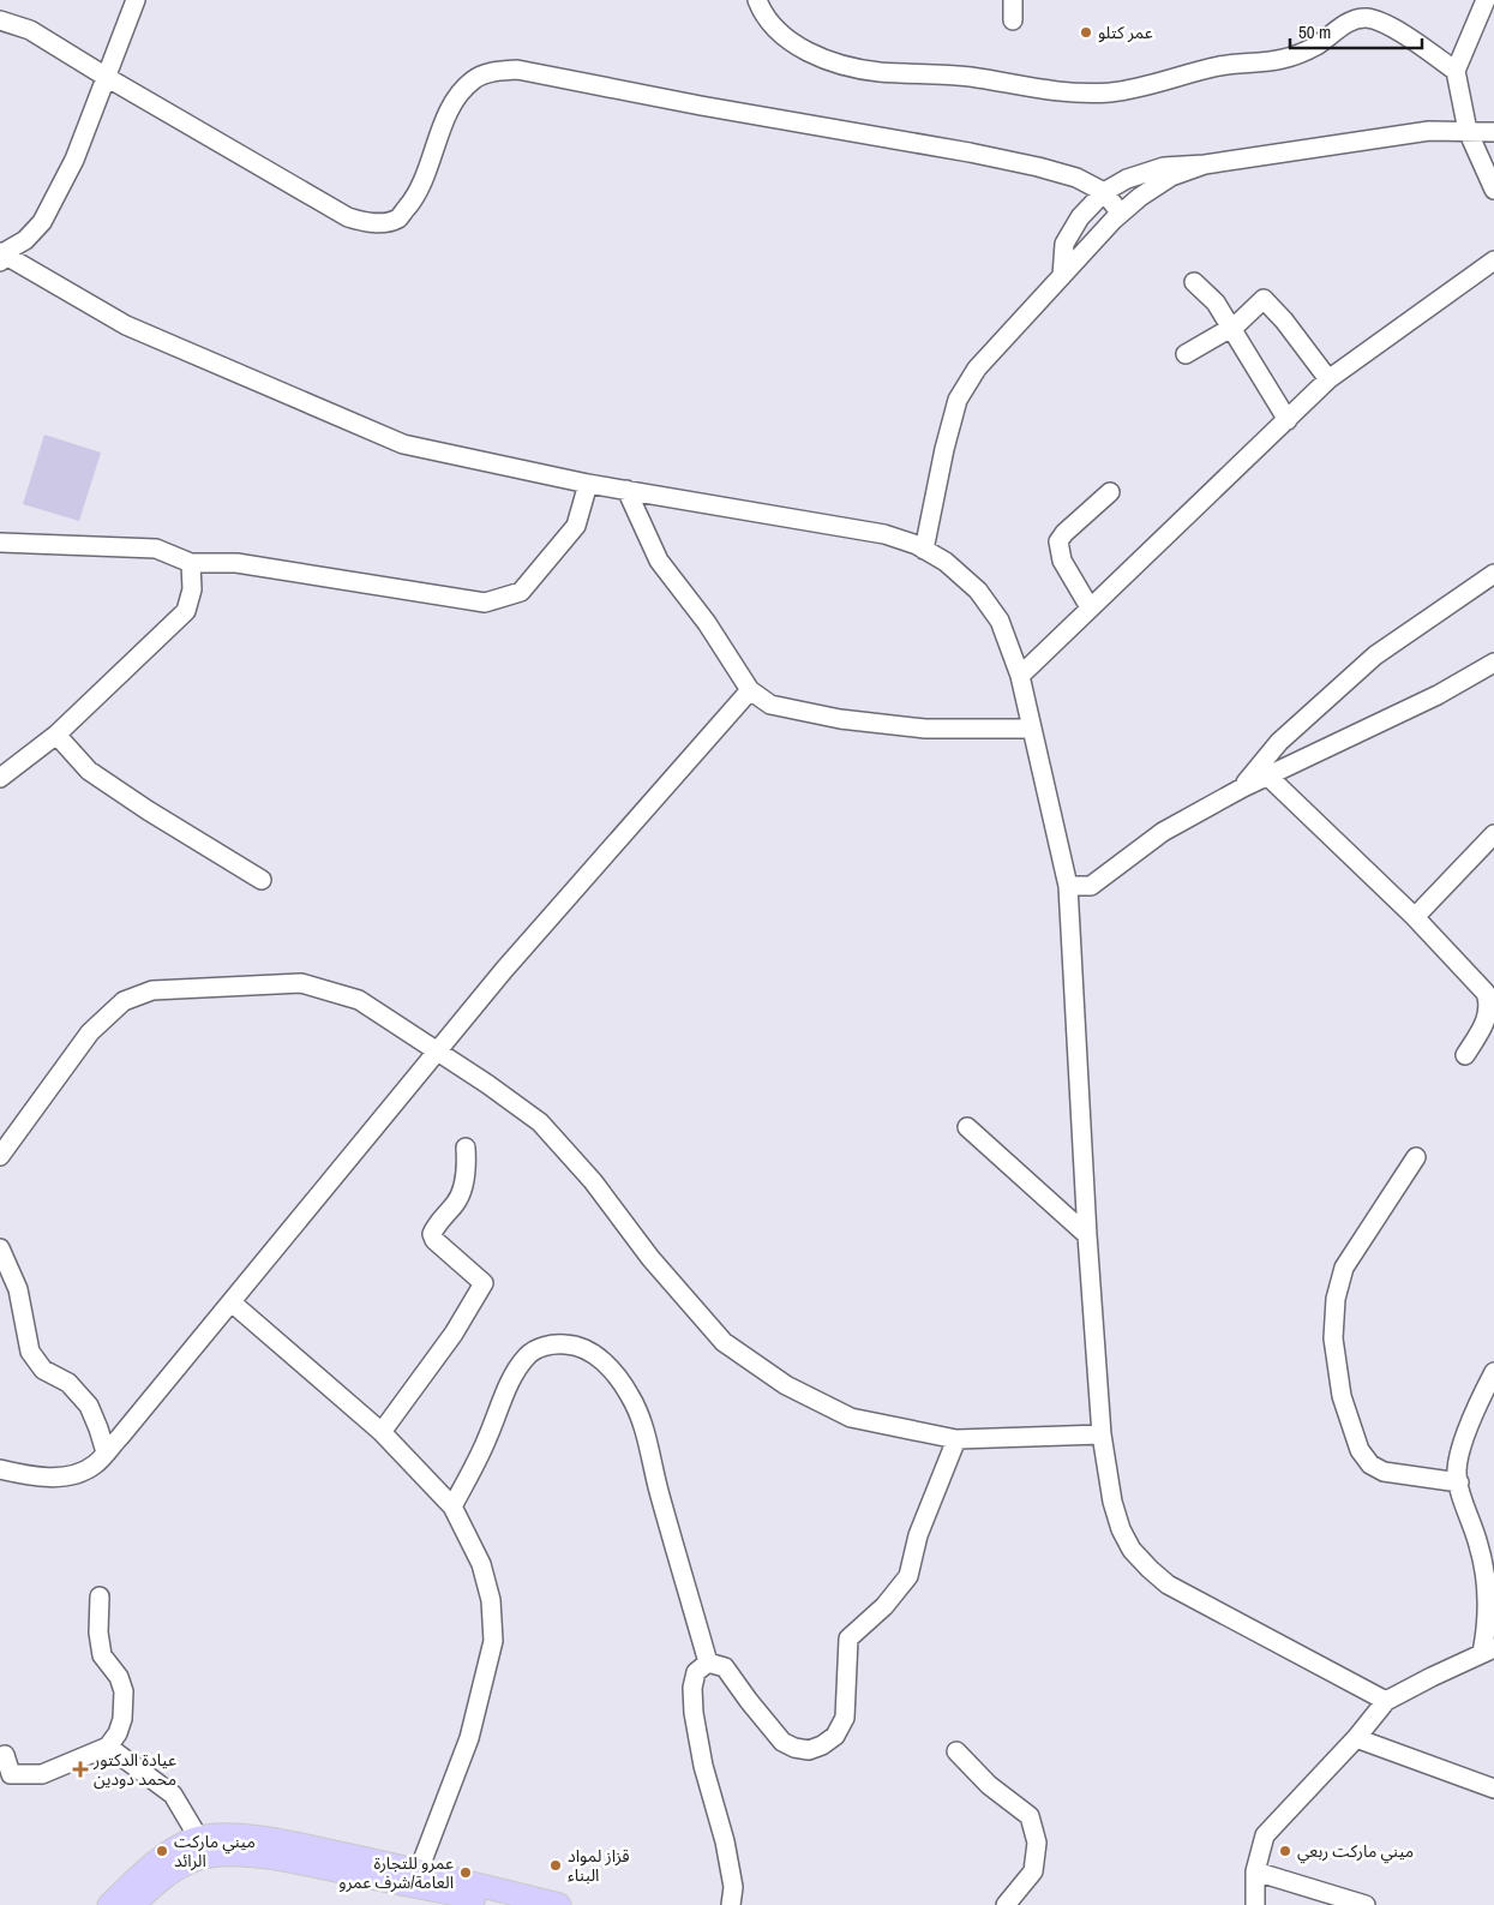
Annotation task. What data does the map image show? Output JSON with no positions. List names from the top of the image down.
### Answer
{
  "places": {
    "other": [
      "عمر كتلو",
      "ميني ماركت الرائد",
      "ميني ماركت ربعي",
      "قزاز لمواد البناء",
      "عمرو للتجارة العامة/شرف عمرو"
    ],
    "health": ["عيادة الدكتور محمد دودين"]
  },
  "scale_bar": "50 m"
}
